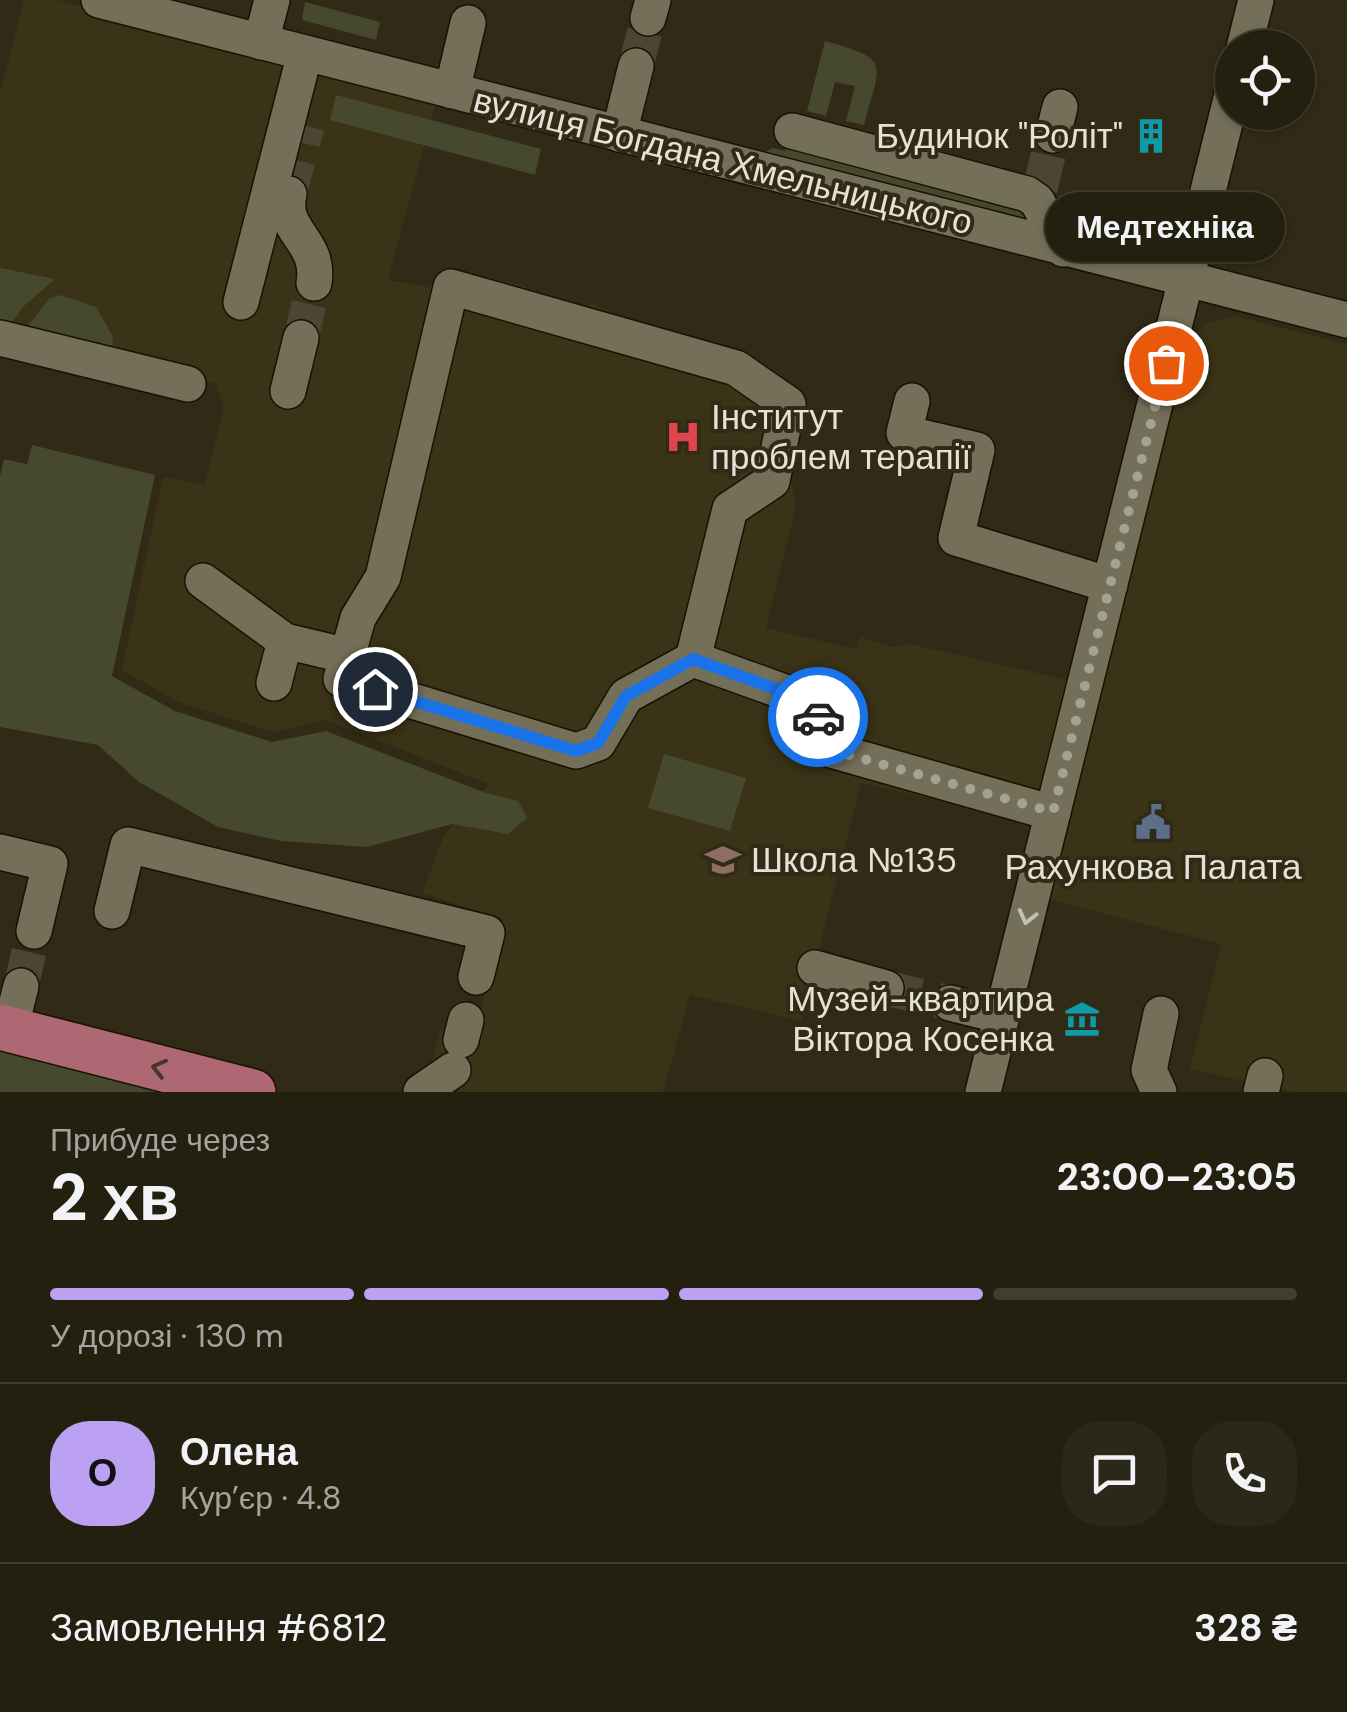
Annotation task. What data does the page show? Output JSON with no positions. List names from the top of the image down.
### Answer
{
  "streets": {
    "street": ["вулиця Богдана Хмельницького"]
  },
  "places": {
    "building": ["Будинок \"Роліт\""],
    "other": ["Медтехніка"],
    "hospital": ["Інститут проблем терапії"],
    "public building": ["Рахункова Палата"],
    "school or university": ["Школа №135"],
    "museum": ["Музей-квартира Віктора Косенка"]
  },
  "page": {
    "bubble": "Медтехніка",
    "heading": ["2 хв", "Прибуде через", "23:00–23:05"],
    "panel": [
      "Олена",
      "Кур’єр · 4.8",
      "Замовлення #6812",
      "328 ₴"
    ],
    "bar": "У дорозі · 130 m",
    "round": "О"
  }
}
